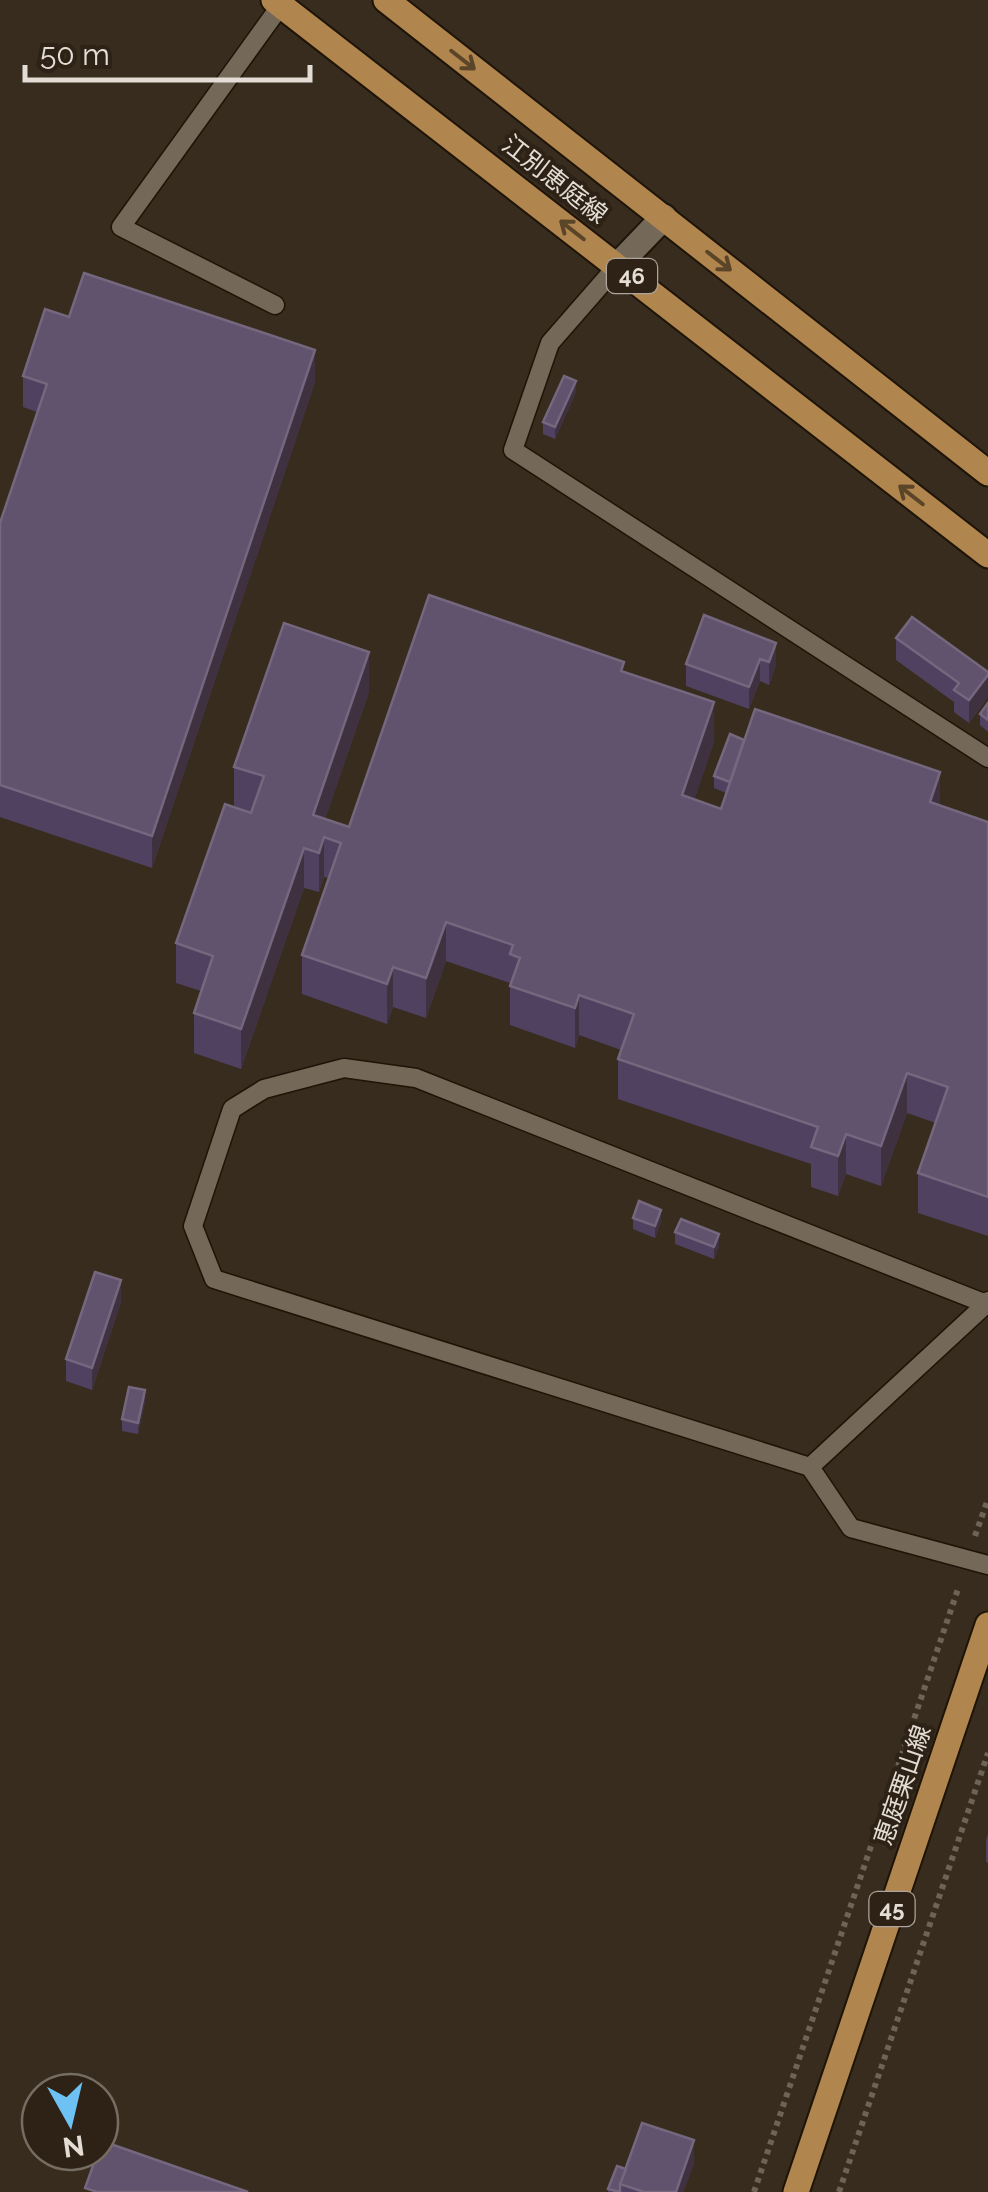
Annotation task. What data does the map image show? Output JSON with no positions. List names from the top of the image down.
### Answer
{
  "streets": {
    "main road": [
      "江別恵庭線",
      "46",
      "恵庭栗山線",
      "45"
    ]
  },
  "scale_bar": "50 m",
  "north": "bottom"
}
